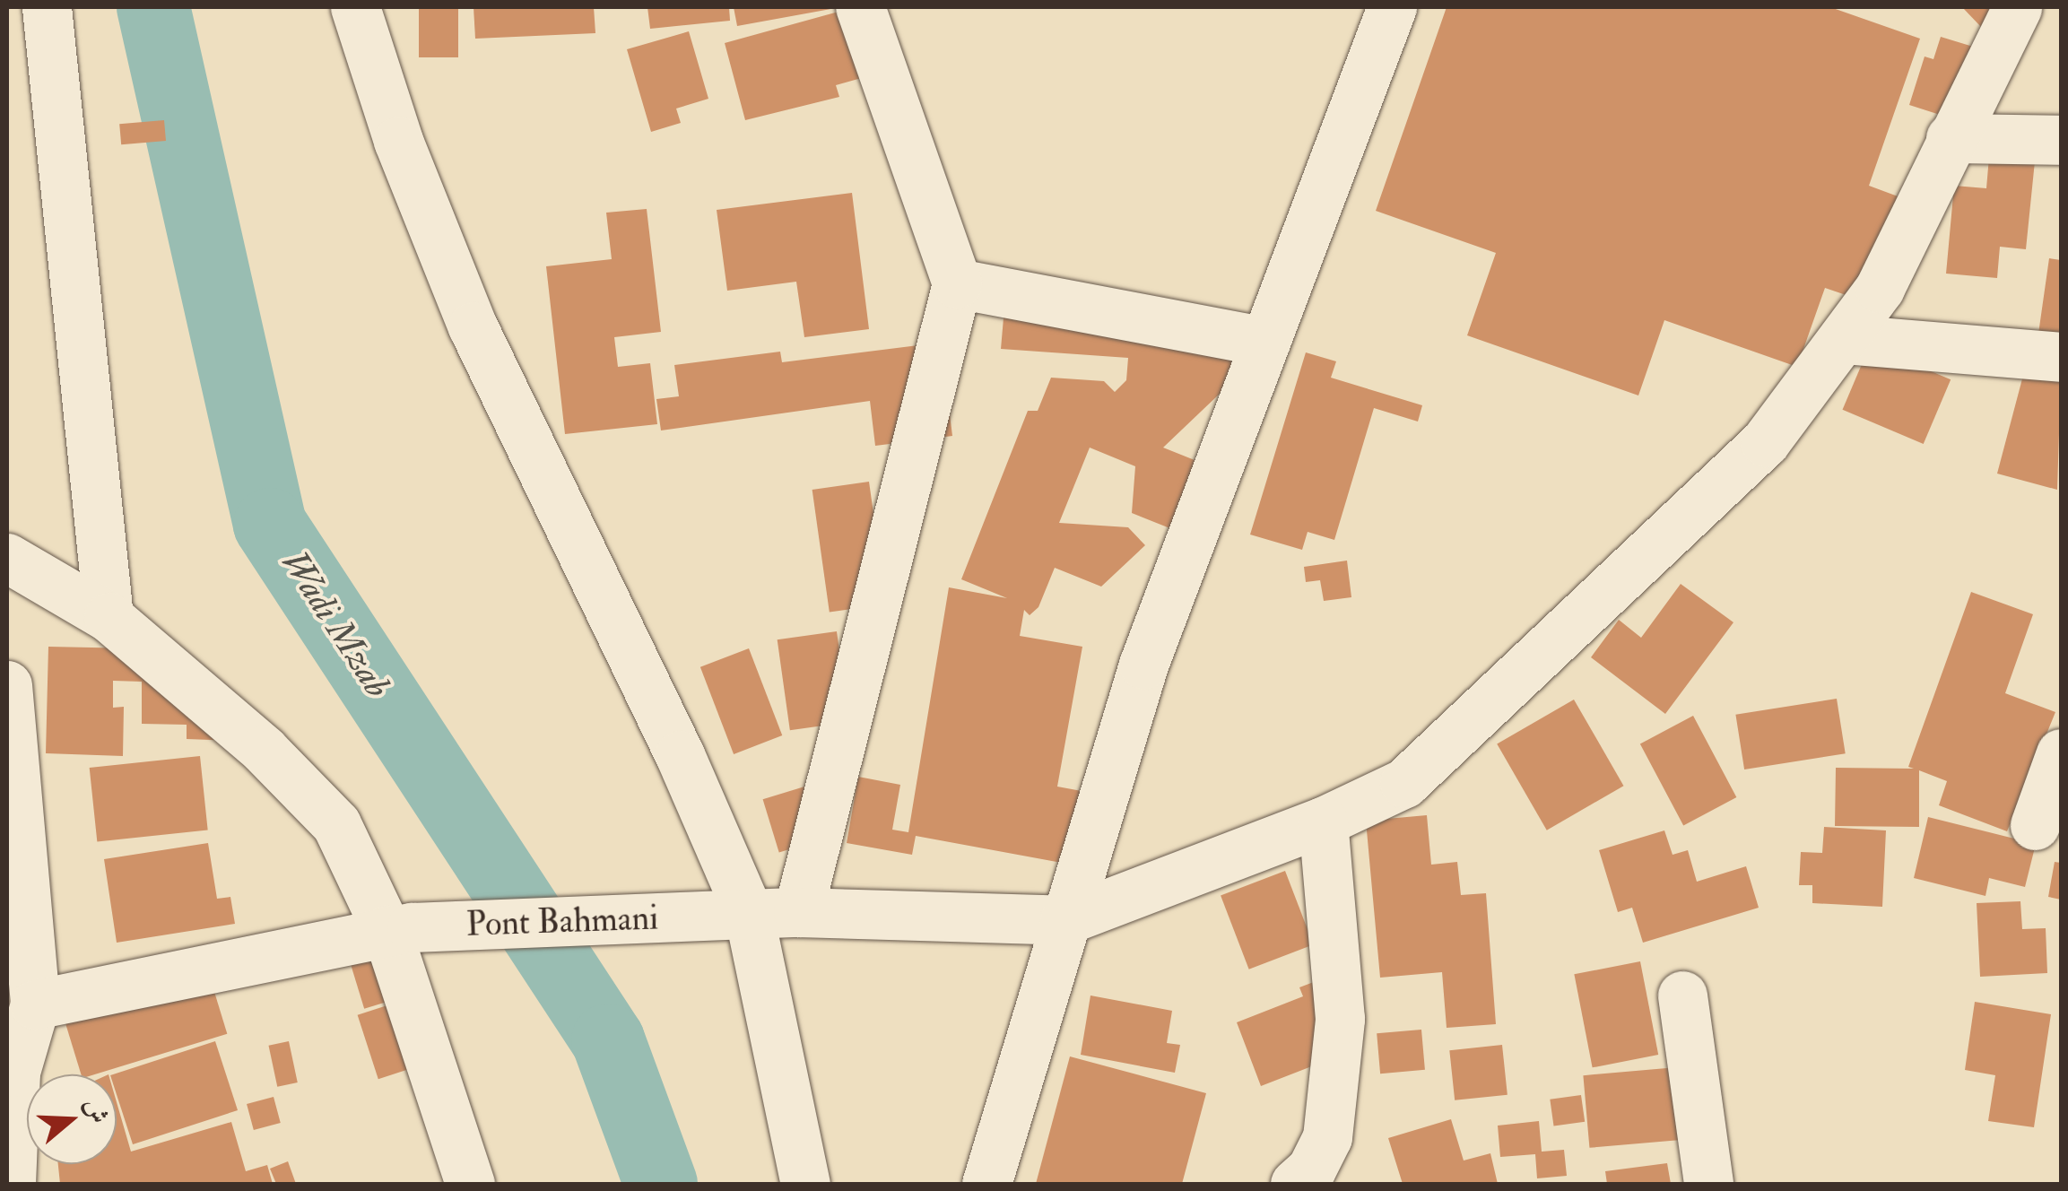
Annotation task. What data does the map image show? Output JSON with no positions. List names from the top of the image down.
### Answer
{
  "streets": {
    "street": ["Pont Bahmani"]
  },
  "water": ["Wadi Mzab"],
  "north": "right"
}
